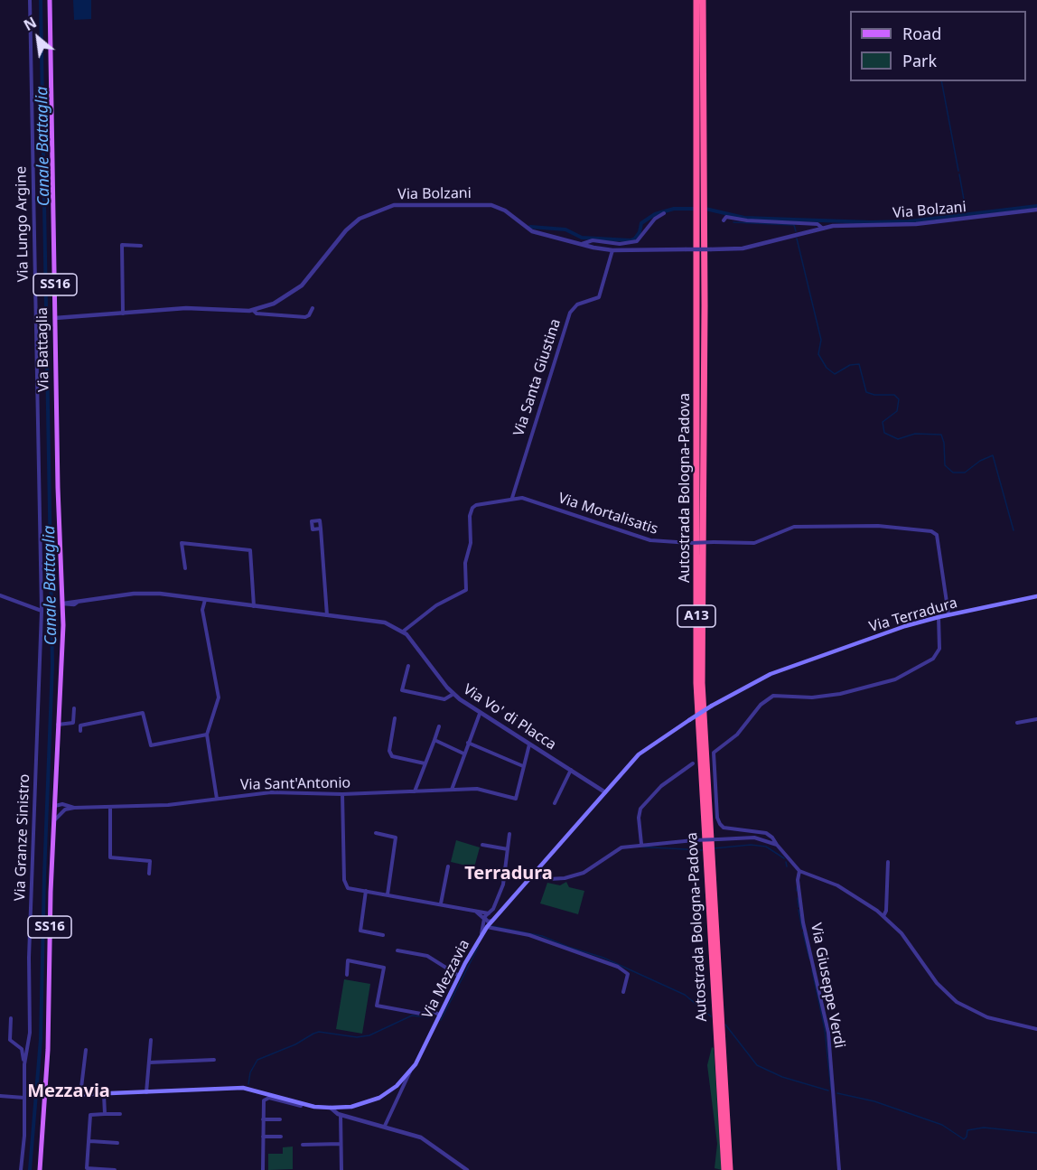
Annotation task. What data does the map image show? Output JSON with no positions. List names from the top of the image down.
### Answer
{
  "streets": {
    "highway": ["Autostrada Bologna-Padova", "A13"],
    "main road": [
      "SS16",
      "Via Battaglia",
      "Via Terradura",
      "Via Mezzavia"
    ],
    "street": [
      "Via Bolzani",
      "Via Lungo Argine",
      "Via Santa Giustina",
      "Via Mortalisatis",
      "Via Vo' di Placca",
      "Via Sant'Antonio",
      "Via Granze Sinistro",
      "Via Giuseppe Verdi"
    ]
  },
  "crossings": [
    ["Via Bolzani", "Via Battaglia"],
    ["Via Bolzani", "Via Santa Giustina"],
    ["Via Lungo Argine", "Via Granze Sinistro"],
    ["SS16", "Via Battaglia"],
    ["SS16", "Via Mezzavia"],
    ["Via Santa Giustina", "Via Mortalisatis"],
    ["Via Mortalisatis", "Via Terradura"],
    ["Via Mortalisatis", "Via Vo' di Placca"],
    ["Via Terradura", "Via Mezzavia"],
    ["Via Vo' di Placca", "Via Mezzavia"]
  ],
  "districts": ["Terradura", "Mezzavia"],
  "water": ["Canale Battaglia"],
  "legend": ["Road", "Park"],
  "north": "top left"
}
